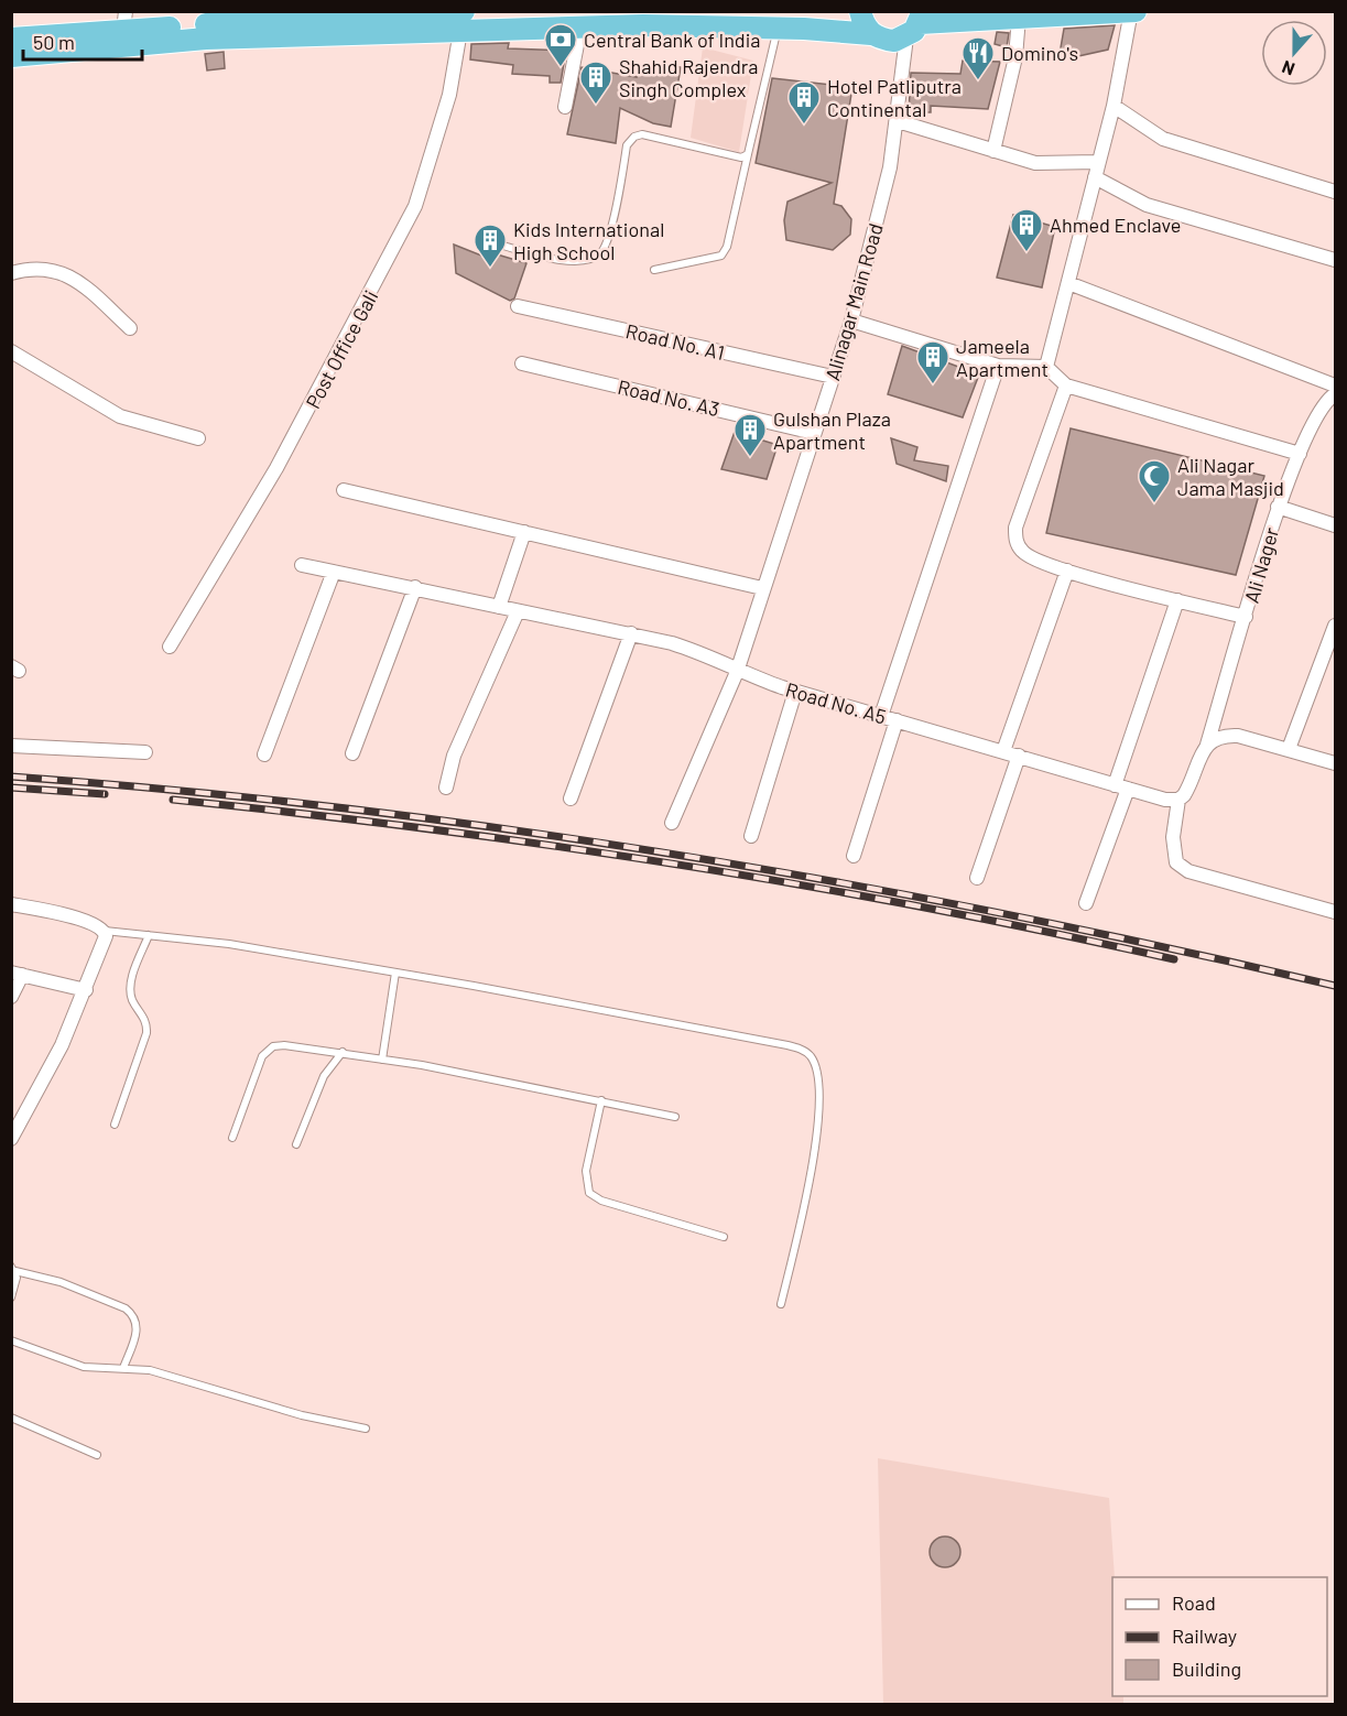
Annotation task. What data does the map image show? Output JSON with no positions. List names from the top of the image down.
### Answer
{
  "streets": {
    "street": [
      "Alinagar Main Road",
      "Road No. A1",
      "Post Office Gali",
      "Road No. A3",
      "Ali Nager",
      "Road No. A5"
    ]
  },
  "crossings": [
    ["Alinagar Main Road", "Road No. A1"],
    ["Alinagar Main Road", "Road No. A3"],
    ["Alinagar Main Road", "Road No. A5"]
  ],
  "places": {
    "bank": ["Central Bank of India"],
    "restaurant": ["Domino's"],
    "building": [
      "Shahid Rajendra Singh Complex",
      "Hotel Patliputra Continental",
      "Ahmed Enclave",
      "Kids International High School",
      "Jameela Apartment",
      "Gulshan Plaza Apartment"
    ],
    "mosque": ["Ali Nagar Jama Masjid"]
  },
  "legend": ["Road", "Railway", "Building"],
  "scale_bar": "50 m",
  "north": "bottom"
}
